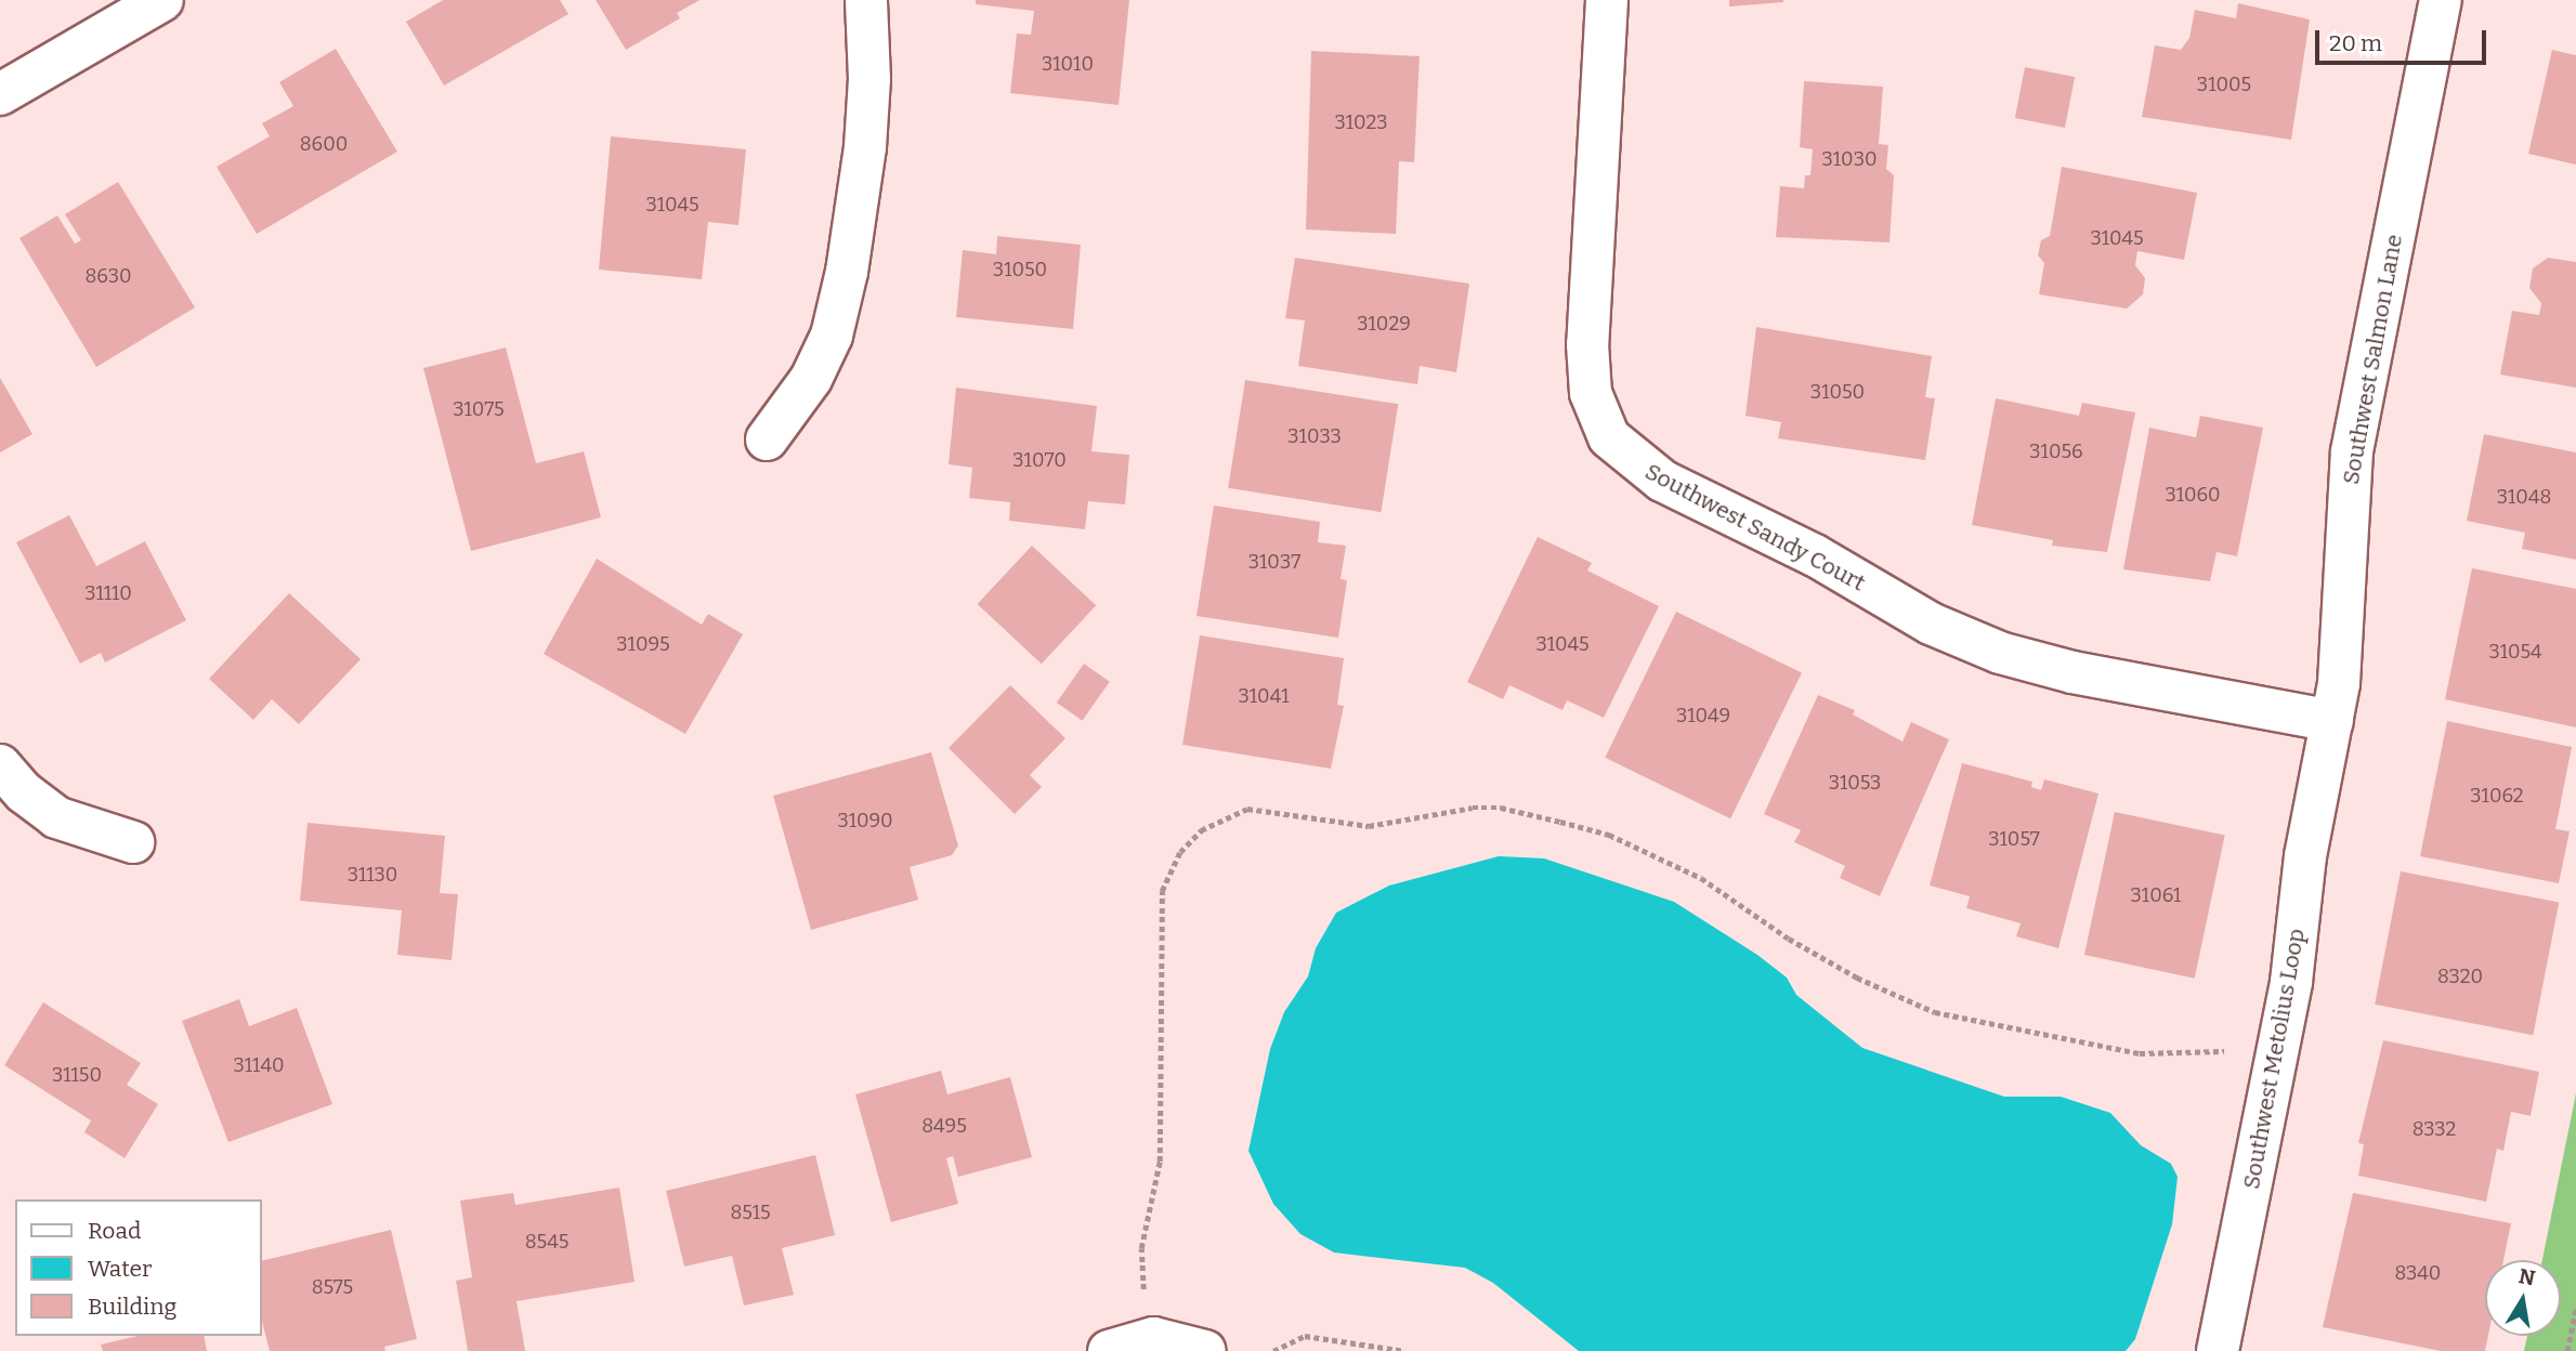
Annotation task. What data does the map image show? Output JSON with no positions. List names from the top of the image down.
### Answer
{
  "streets": {
    "street": ["Southwest Salmon Lane", "Southwest Sandy Court", "Southwest Metolius Loop"]
  },
  "crossings": [
    ["Southwest Salmon Lane", "Southwest Sandy Court"],
    ["Southwest Salmon Lane", "Southwest Metolius Loop"],
    ["Southwest Sandy Court", "Southwest Metolius Loop"]
  ],
  "house_numbers": [
    "31010",
    "31005",
    "31023",
    "8600",
    "31030",
    "31045",
    "31045",
    "31050",
    "8630",
    "31029",
    "31050",
    "31075",
    "31033",
    "31056",
    "31070",
    "31060",
    "31048",
    "31037",
    "31110",
    "31095",
    "31045",
    "31054",
    "31041",
    "31049",
    "31053",
    "31062",
    "31090",
    "31057",
    "31130",
    "31061",
    "8320",
    "31140",
    "31150",
    "8495",
    "8332",
    "8515",
    "8545",
    "8340",
    "8575"
  ],
  "legend": ["Road", "Water", "Building"],
  "scale_bar": "20 m",
  "north": "top"
}
